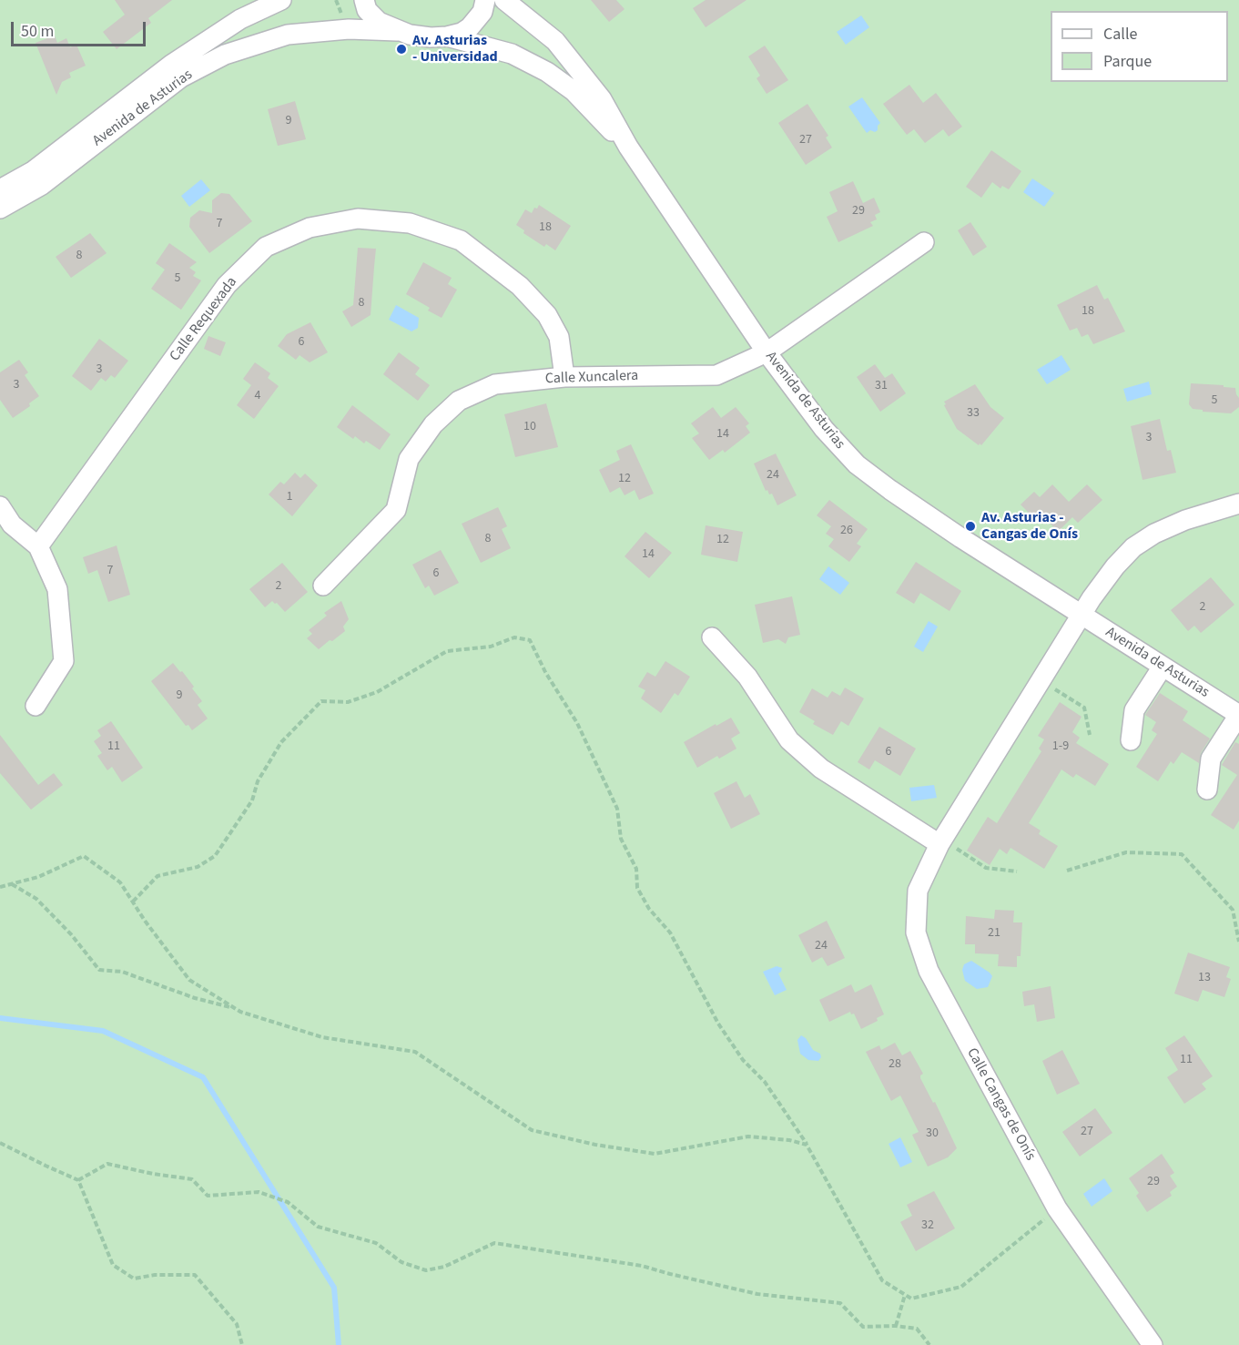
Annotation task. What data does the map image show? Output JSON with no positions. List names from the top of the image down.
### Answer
{
  "streets": {
    "street": [
      "Avenida de Asturias",
      "Calle Requexada",
      "Calle Xuncalera",
      "Calle Cangas de Onís"
    ]
  },
  "crossings": [
    ["Avenida de Asturias", "Calle Xuncalera"],
    ["Avenida de Asturias", "Calle Cangas de Onís"],
    ["Calle Requexada", "Calle Xuncalera"]
  ],
  "places": ["Av. Asturias - Universidad", "Av. Asturias - Cangas de Onís"],
  "house_numbers": [
    "9",
    "27",
    "29",
    "7",
    "18",
    "8",
    "5",
    "8",
    "18",
    "6",
    "3",
    "3",
    "31",
    "4",
    "5",
    "33",
    "10",
    "14",
    "3",
    "24",
    "12",
    "1",
    "26",
    "8",
    "12",
    "14",
    "7",
    "6",
    "2",
    "2",
    "9",
    "11",
    "1-9",
    "6",
    "21",
    "24",
    "13",
    "11",
    "28",
    "27",
    "30",
    "29",
    "32"
  ],
  "legend": ["Calle", "Parque"],
  "scale_bar": "50 m"
}
